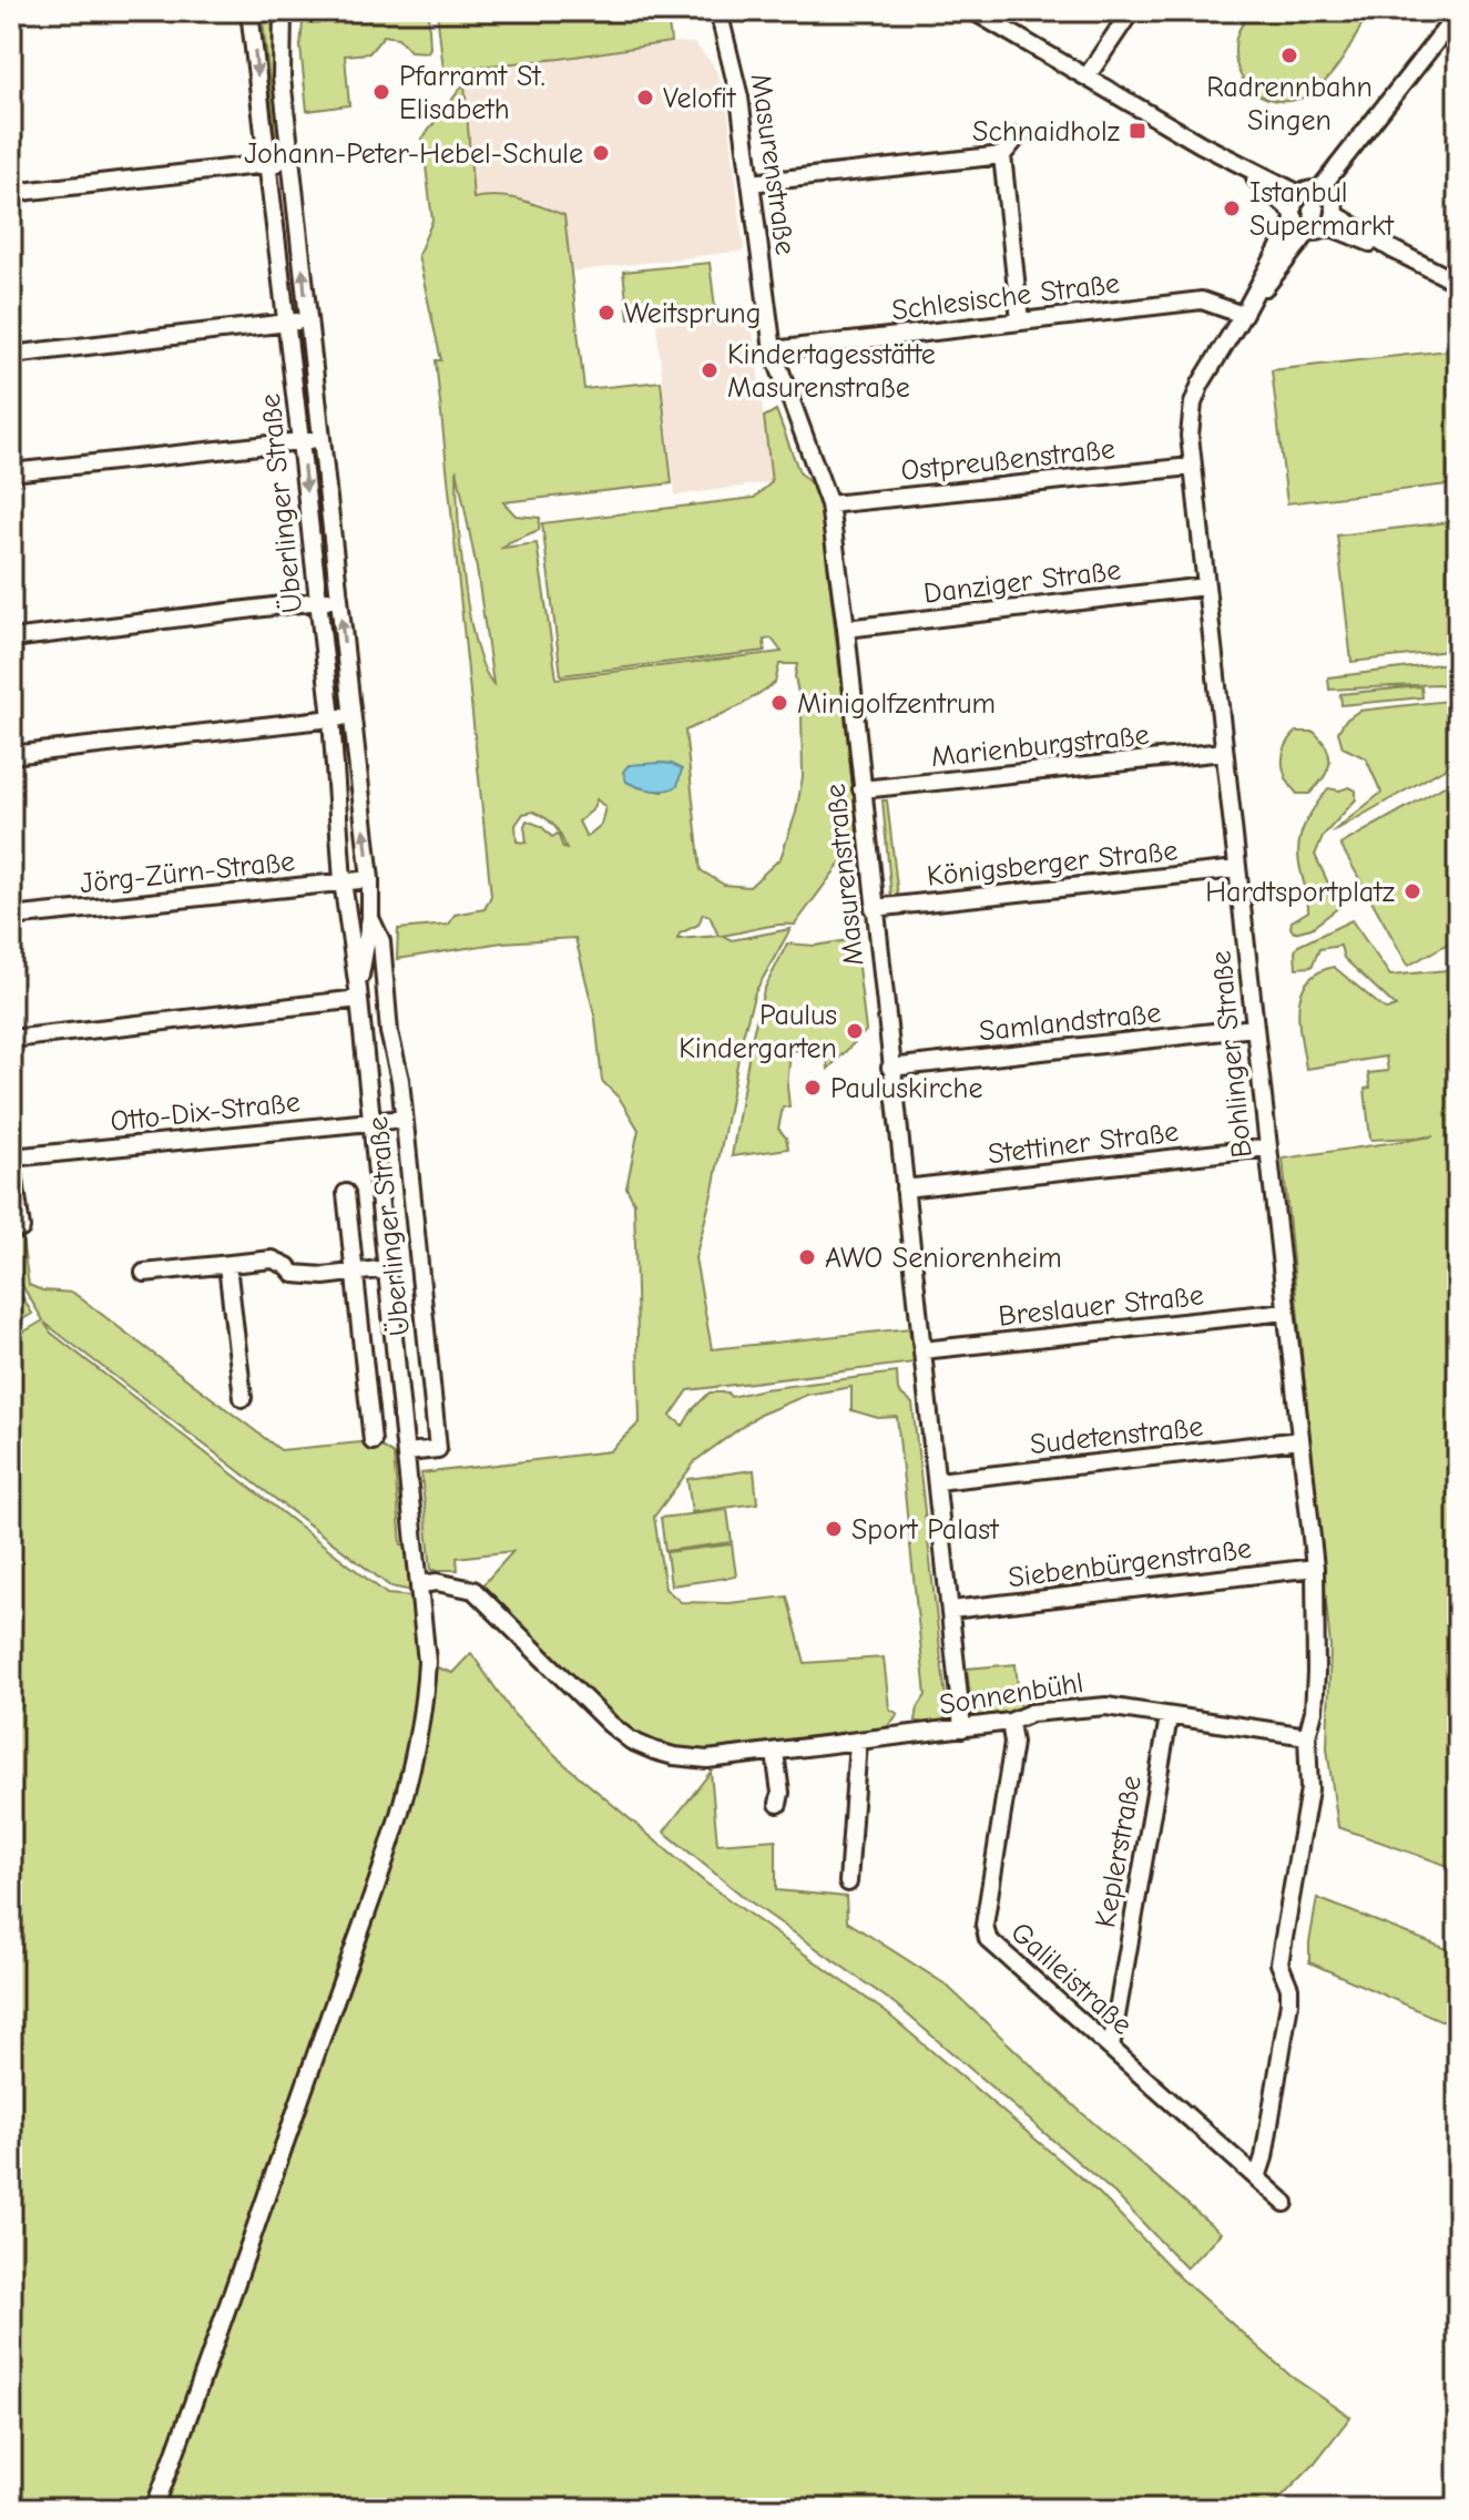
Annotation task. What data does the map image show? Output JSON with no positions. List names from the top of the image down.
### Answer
{
  "streets": {
    "street": [
      "Masurenstraße",
      "Schlesische Straße",
      "Ostpreußenstraße",
      "Überlinger Straße",
      "Danziger Straße",
      "Marienburgstraße",
      "Königsberger Straße",
      "Jörg-Zürn-Straße",
      "Samlandstraße",
      "Bohlinger Straße",
      "Otto-Dix-Straße",
      "Stettiner Straße",
      "Breslauer Straße",
      "Sudetenstraße",
      "Siebenbürgenstraße",
      "Sonnenbühl",
      "Keplerstraße",
      "Galileistraße"
    ]
  },
  "crossings": [
    ["Masurenstraße", "Schlesische Straße"],
    ["Masurenstraße", "Ostpreußenstraße"],
    ["Masurenstraße", "Danziger Straße"],
    ["Masurenstraße", "Marienburgstraße"],
    ["Masurenstraße", "Königsberger Straße"],
    ["Masurenstraße", "Samlandstraße"],
    ["Masurenstraße", "Stettiner Straße"],
    ["Masurenstraße", "Breslauer Straße"],
    ["Masurenstraße", "Sudetenstraße"],
    ["Masurenstraße", "Siebenbürgenstraße"],
    ["Masurenstraße", "Sonnenbühl"],
    ["Schlesische Straße", "Bohlinger Straße"],
    ["Ostpreußenstraße", "Bohlinger Straße"],
    ["Überlinger Straße", "Jörg-Zürn-Straße"],
    ["Überlinger Straße", "Otto-Dix-Straße"],
    ["Überlinger Straße", "Sonnenbühl"],
    ["Danziger Straße", "Bohlinger Straße"],
    ["Marienburgstraße", "Bohlinger Straße"],
    ["Königsberger Straße", "Bohlinger Straße"],
    ["Samlandstraße", "Bohlinger Straße"],
    ["Bohlinger Straße", "Stettiner Straße"],
    ["Bohlinger Straße", "Breslauer Straße"],
    ["Bohlinger Straße", "Sudetenstraße"],
    ["Bohlinger Straße", "Siebenbürgenstraße"],
    ["Bohlinger Straße", "Sonnenbühl"],
    ["Bohlinger Straße", "Galileistraße"],
    ["Sonnenbühl", "Keplerstraße"],
    ["Sonnenbühl", "Galileistraße"],
    ["Keplerstraße", "Galileistraße"]
  ],
  "places": {
    "other": [
      "Radrennbahn Singen",
      "Pfarramt St. Elisabeth",
      "Velofit",
      "Johann-Peter-Hebel-Schule",
      "Istanbul Supermarkt",
      "Weitsprung",
      "Kindertagesstätte Masurenstraße",
      "Minigolfzentrum",
      "Hardtsportplatz",
      "Paulus Kindergarten",
      "Pauluskirche",
      "AWO Seniorenheim",
      "Sport Palast"
    ],
    "transit": ["Schnaidholz"]
  }
}
